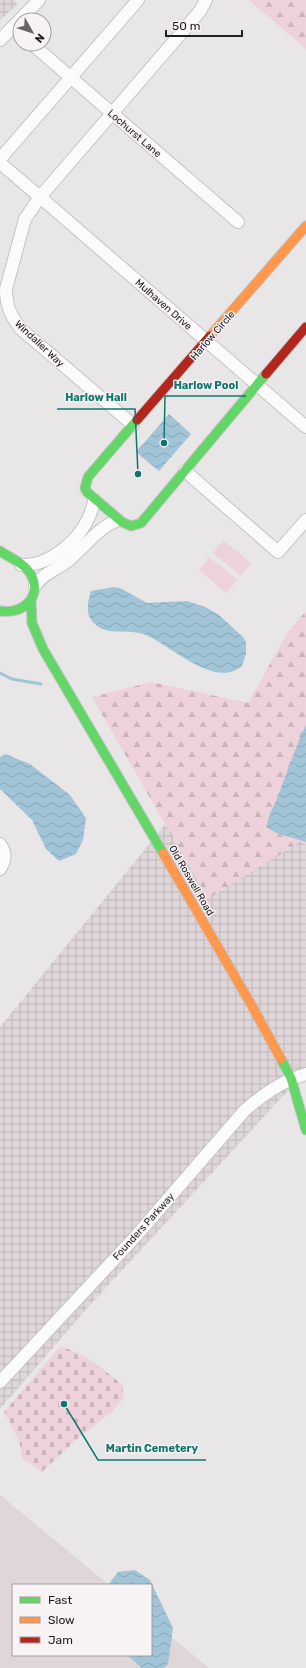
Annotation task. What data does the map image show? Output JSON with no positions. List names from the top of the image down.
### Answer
{
  "streets": {
    "street": [
      "Lochurst Lane",
      "Mulhaven Drive",
      "Harlow Circle",
      "Windalier Way",
      "Old Roswell Road",
      "Founders Parkway"
    ]
  },
  "crossings": [
    ["Lochurst Lane", "Windalier Way"],
    ["Mulhaven Drive", "Harlow Circle"],
    ["Mulhaven Drive", "Windalier Way"],
    ["Harlow Circle", "Windalier Way"],
    ["Old Roswell Road", "Founders Parkway"]
  ],
  "places": ["Harlow Pool", "Harlow Hall", "Martin Cemetery"],
  "legend": ["Fast", "Slow", "Jam"],
  "scale_bar": "50 m",
  "north": "bottom right"
}
